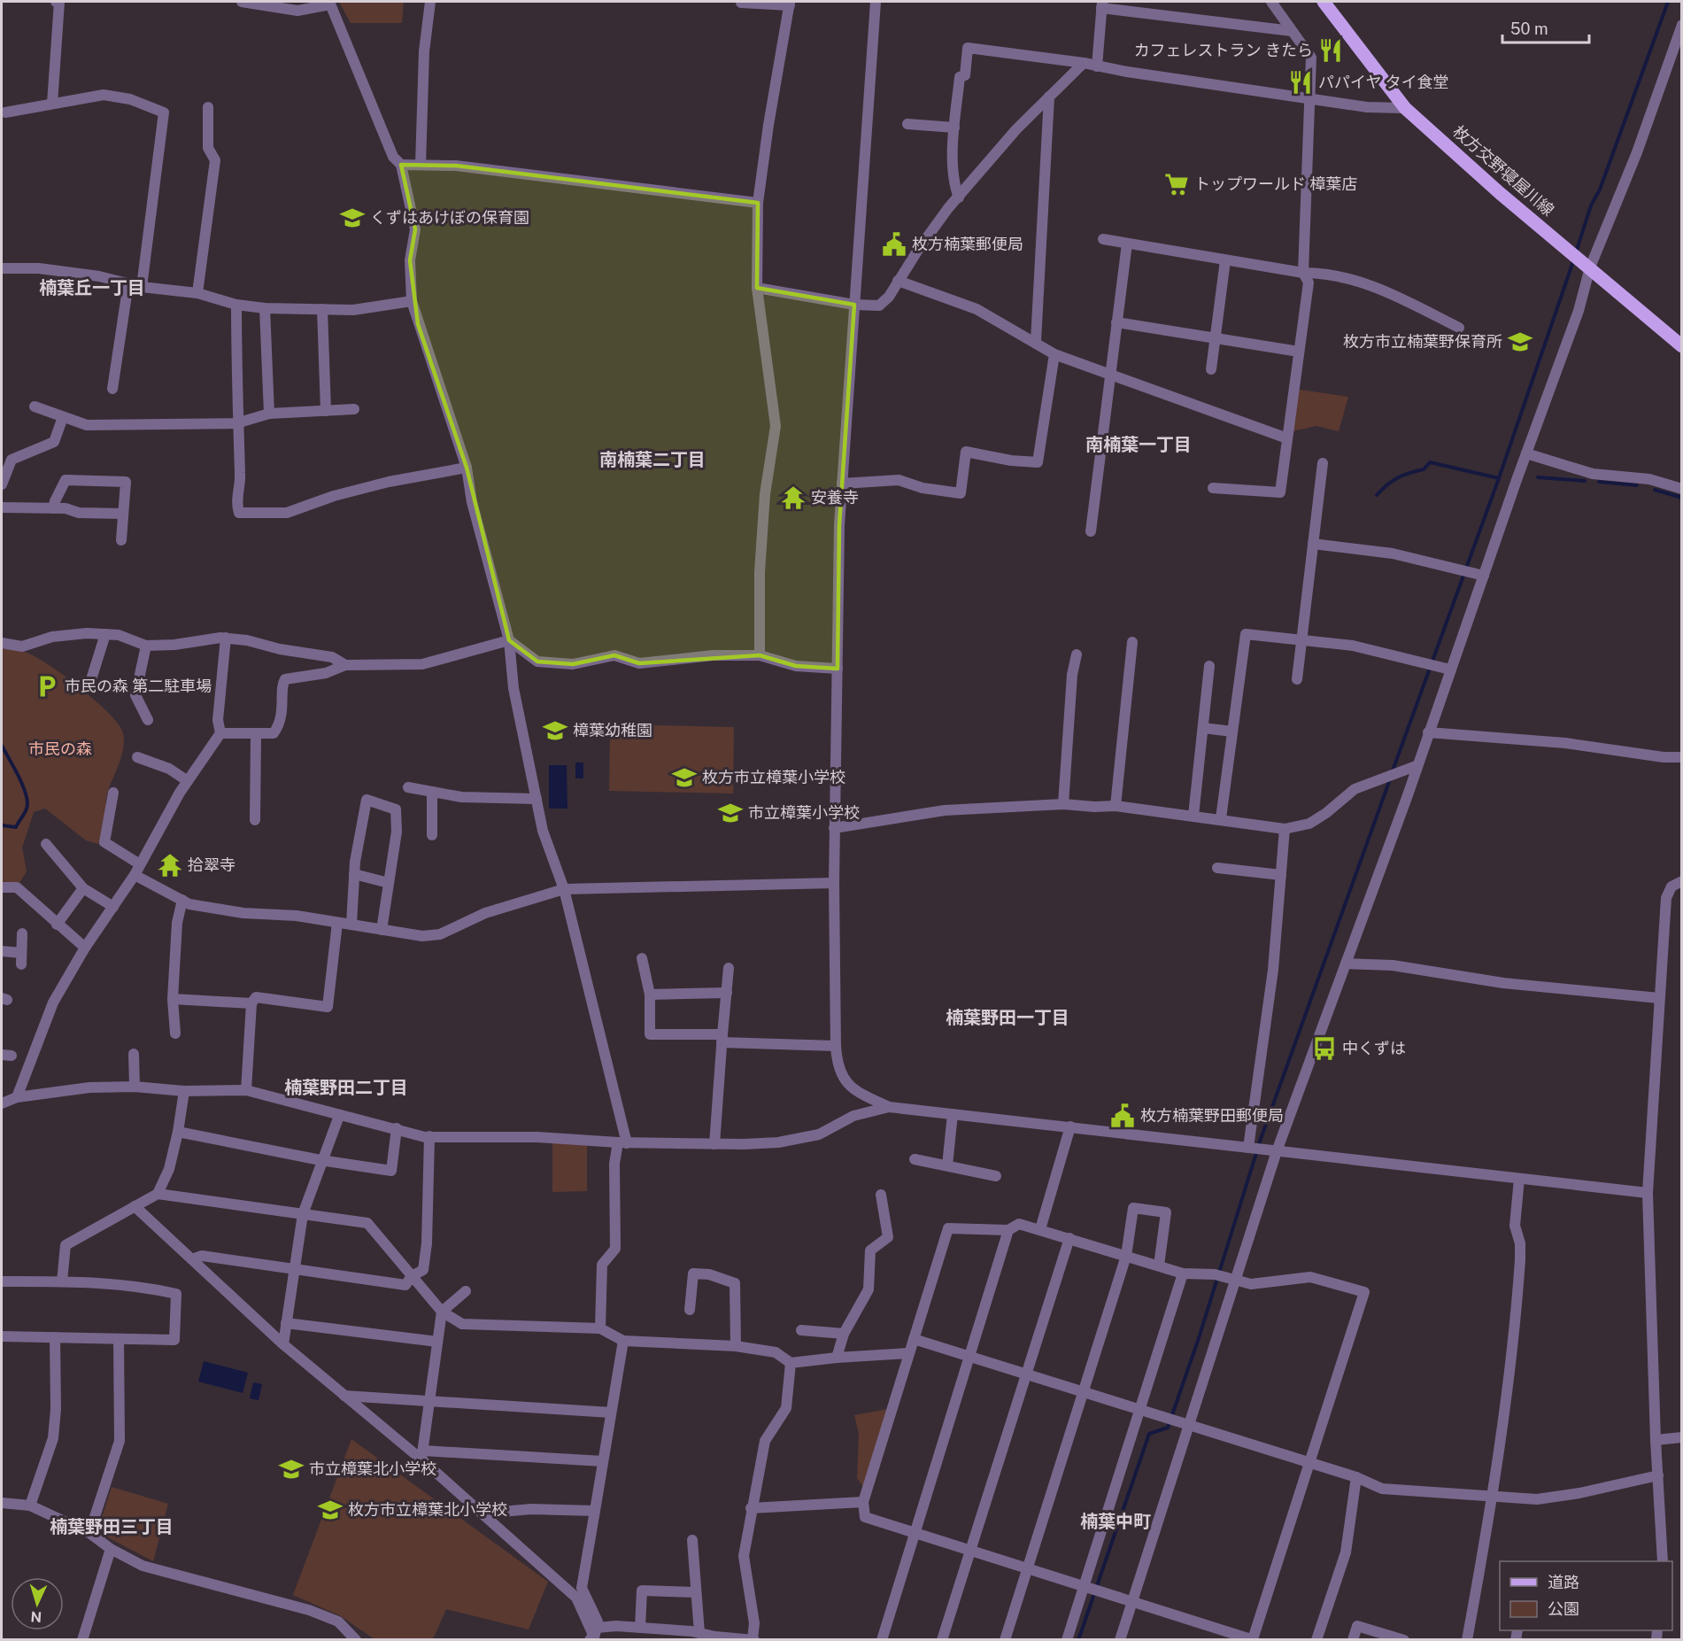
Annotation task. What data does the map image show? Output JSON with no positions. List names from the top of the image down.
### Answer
{
  "streets": {
    "main road": ["枚方交野寝屋川線"]
  },
  "districts": [
    "楠葉丘一丁目",
    "南楠葉一丁目",
    "南楠葉二丁目",
    "楠葉野田一丁目",
    "楠葉野田二丁目",
    "楠葉中町",
    "楠葉野田三丁目"
  ],
  "parks": ["市民の森"],
  "places": {
    "restaurant": ["カフェレストラン きたら", "パパイヤ タイ食堂"],
    "supermarket": ["トップワールド 樟葉店"],
    "school or university": [
      "くずはあけぼの保育園",
      "枚方市立楠葉野保育所",
      "樟葉幼稚園",
      "枚方市立樟葉小学校",
      "市立樟葉小学校",
      "市立樟葉北小学校",
      "枚方市立樟葉北小学校"
    ],
    "public building": ["枚方楠葉郵便局", "枚方楠葉野田郵便局"],
    "temple": ["安養寺", "拾翠寺"],
    "parking": ["市民の森 第二駐車場"],
    "bus stop": ["中くずは"]
  },
  "legend": ["道路", "公園"],
  "scale_bar": "50 m",
  "north": "bottom"
}
